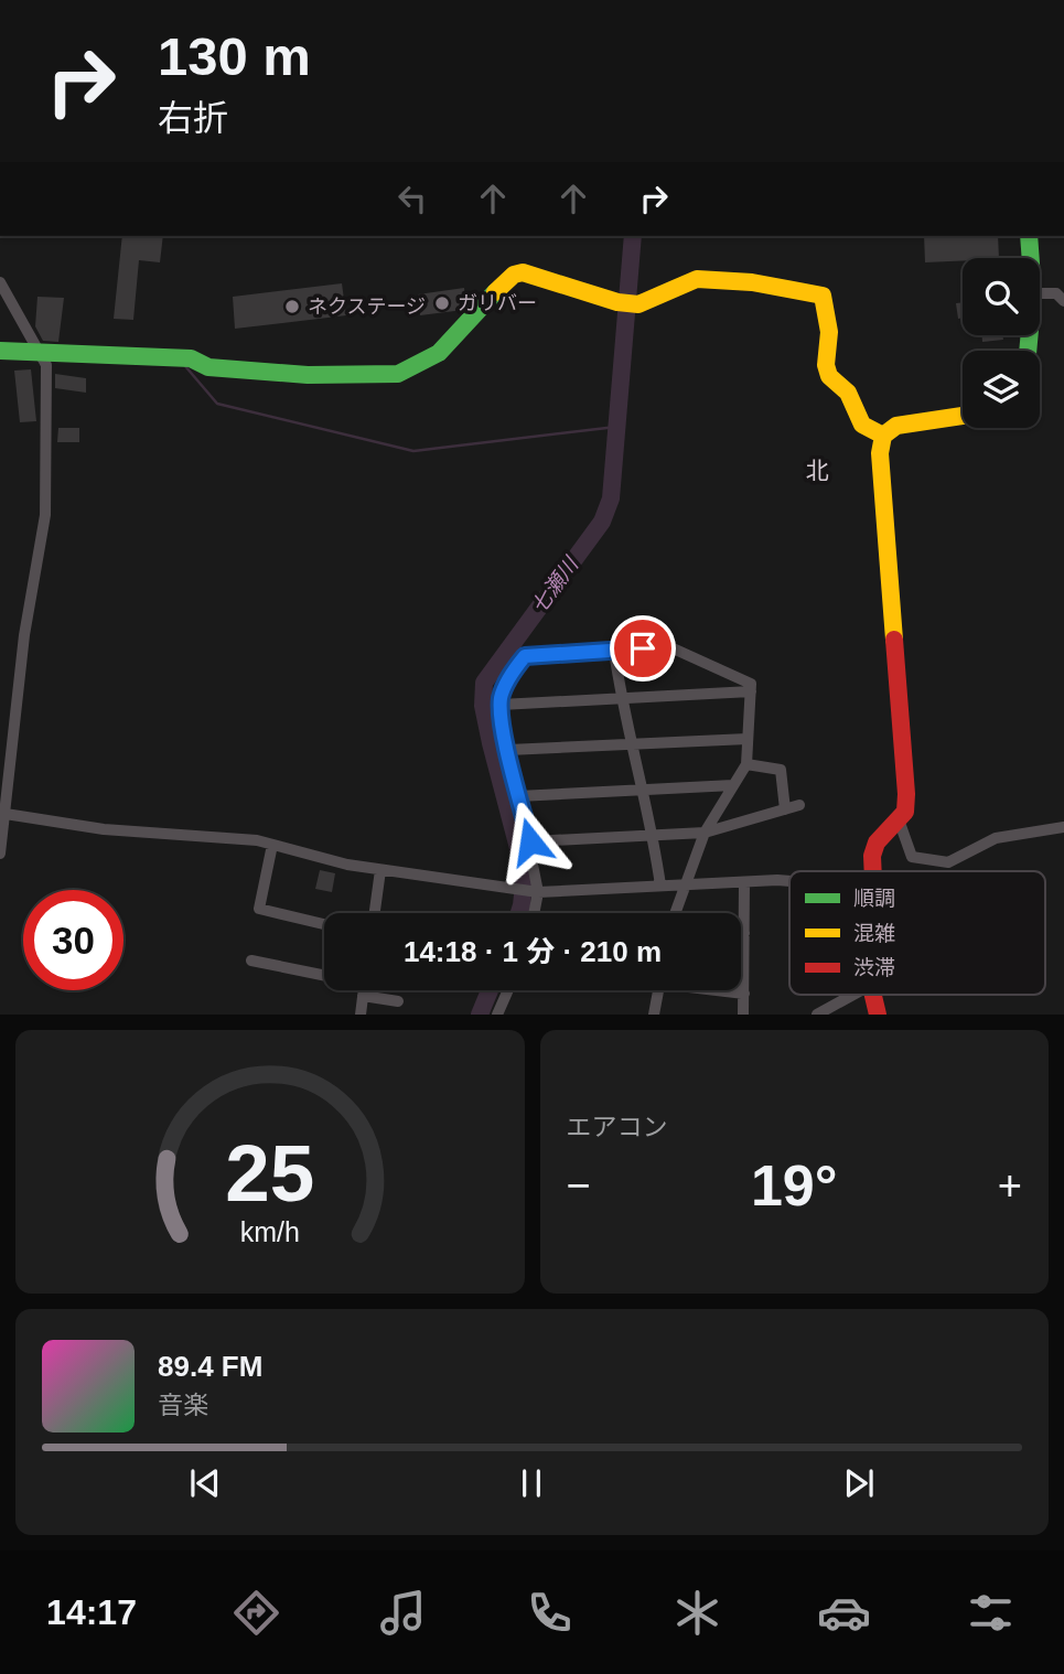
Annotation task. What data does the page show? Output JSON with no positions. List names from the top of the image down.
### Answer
{
  "districts": ["北"],
  "water": ["七瀬川"],
  "places": ["ガリバー", "ネクステージ"],
  "legend": ["順調", "混雑", "渋滞"],
  "page": {
    "turn": ["130 m", "右折"],
    "limit": "30",
    "trip": "14:18 · 1 分 · 210 m",
    "tile": "エアコン",
    "heat": ["−", "19°", "+"],
    "song": ["89.4 FM", "音楽"],
    "tabs": "14:17",
    "gauge": ["25", "km/h"]
  }
}
